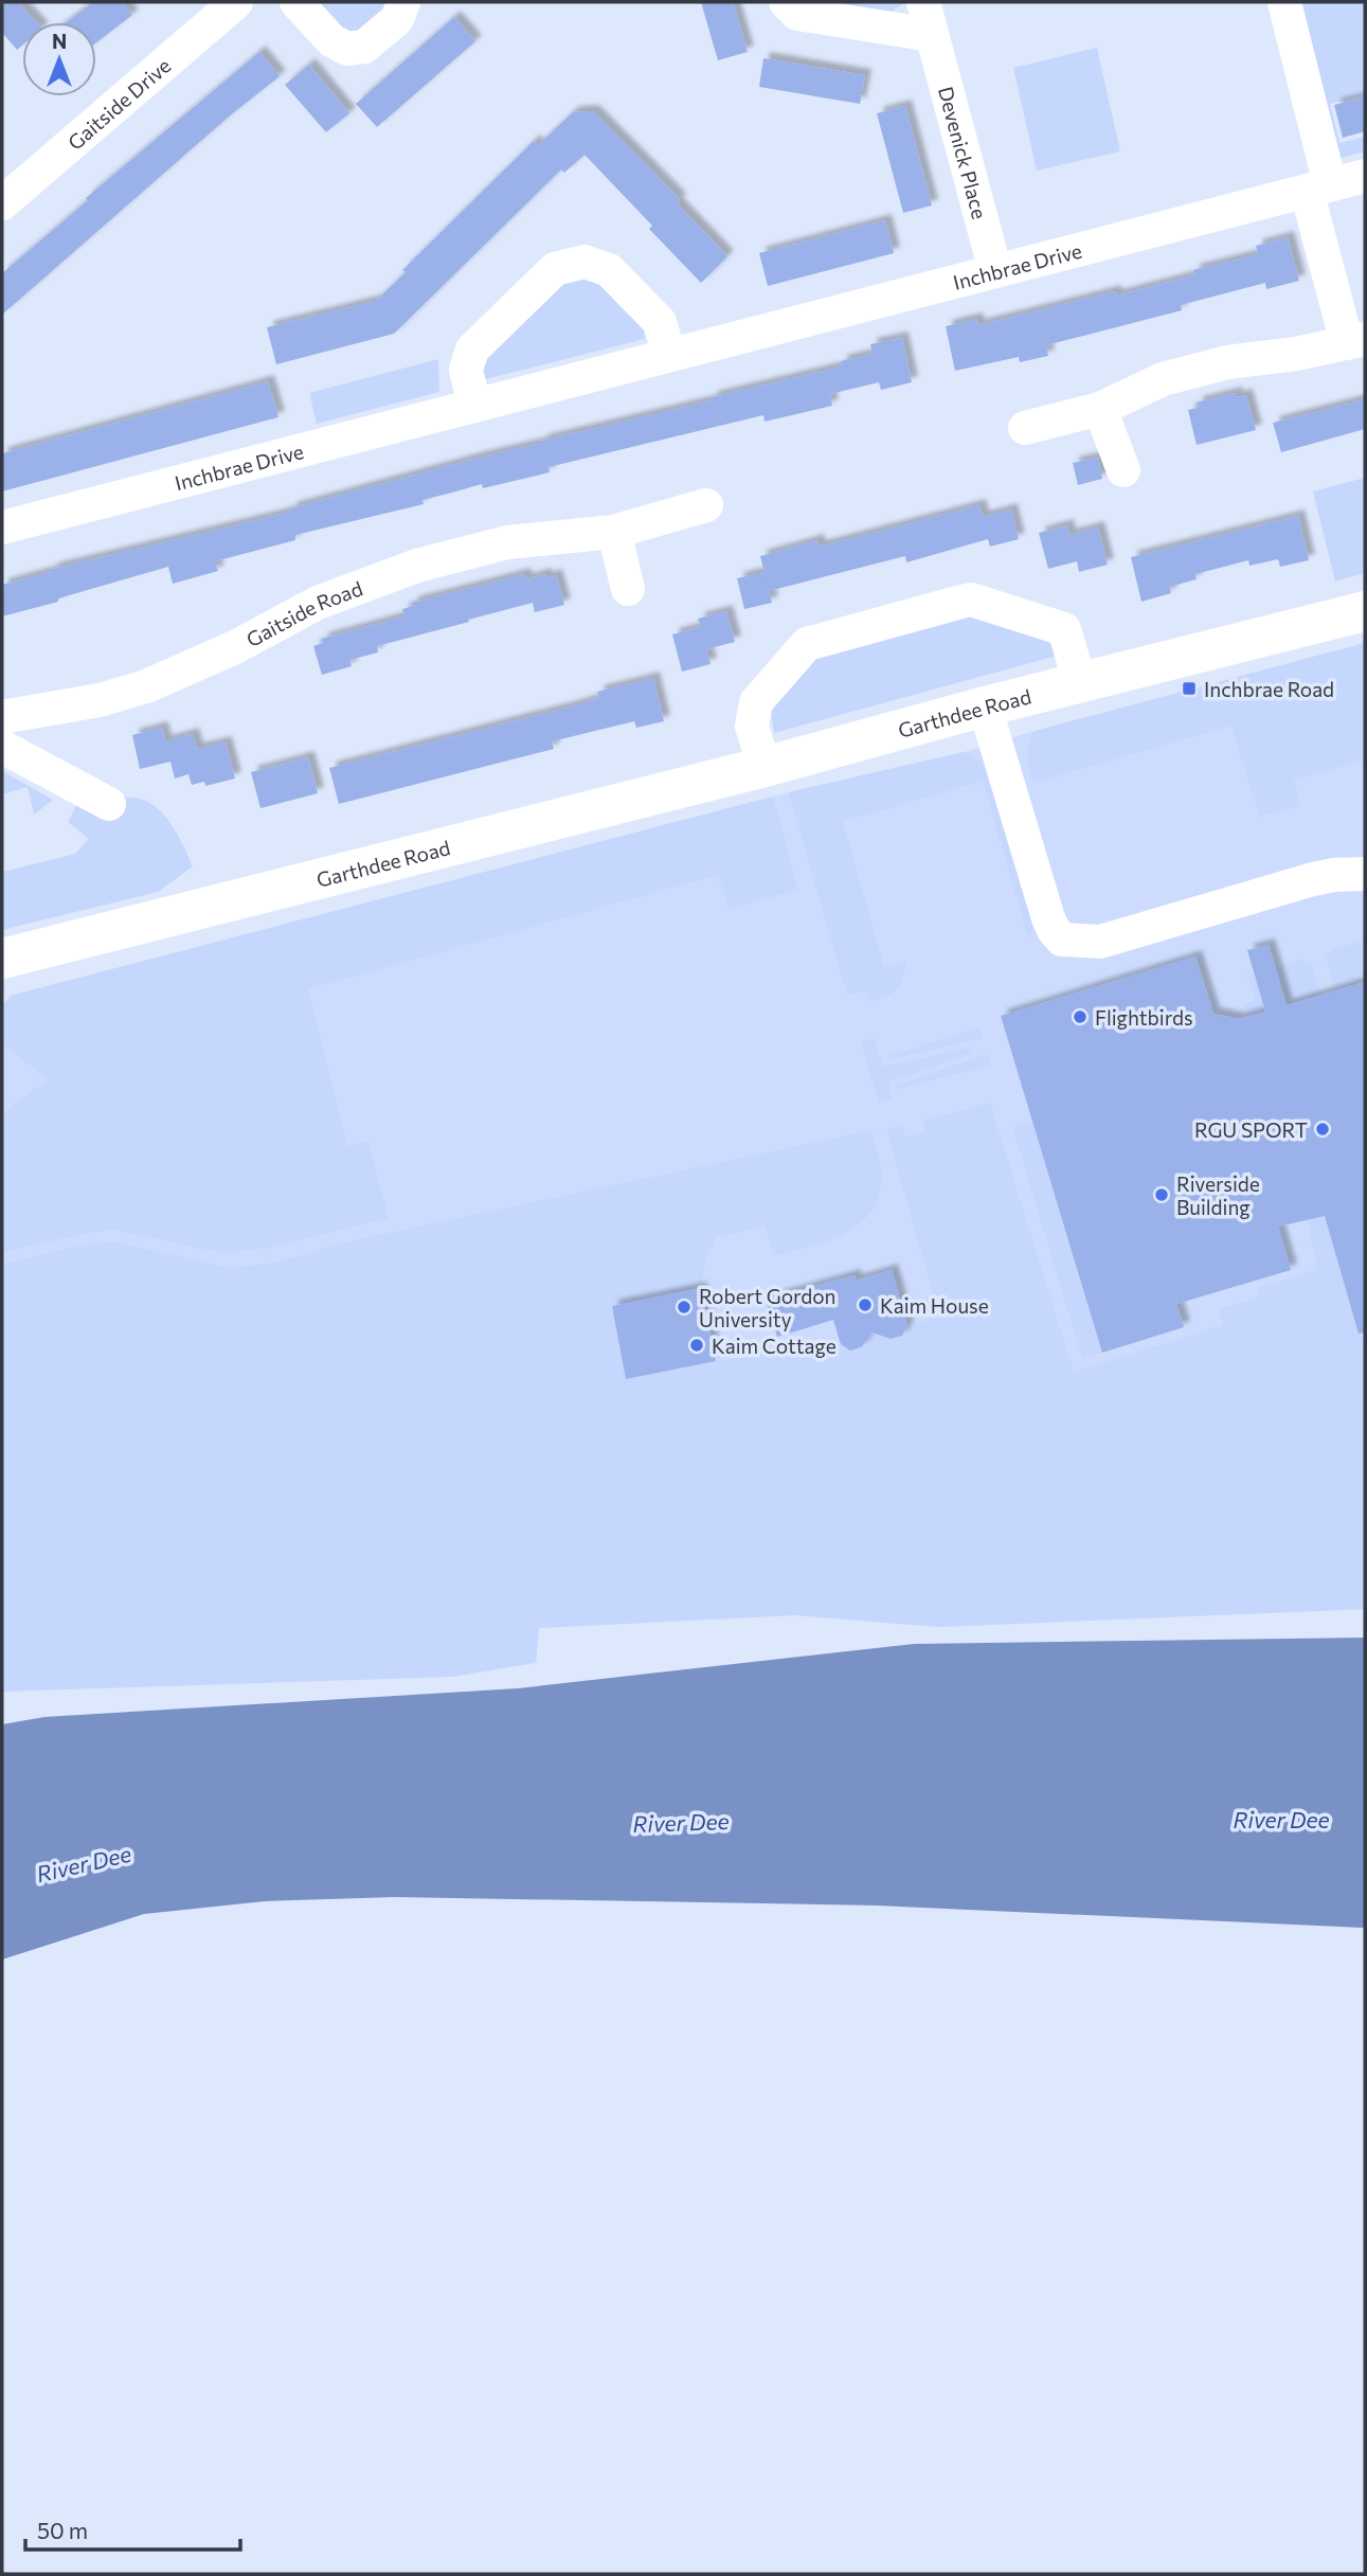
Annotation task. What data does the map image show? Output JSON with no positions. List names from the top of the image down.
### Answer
{
  "streets": {
    "street": [
      "Gaitside Drive",
      "Devenick Place",
      "Inchbrae Drive",
      "Gaitside Road",
      "Garthdee Road"
    ]
  },
  "crossings": [
    ["Devenick Place", "Inchbrae Drive"]
  ],
  "water": ["River Dee"],
  "places": {
    "transit": ["Inchbrae Road"],
    "other": [
      "Flightbirds",
      "RGU SPORT",
      "Riverside Building",
      "Kaim House",
      "Robert Gordon University",
      "Kaim Cottage"
    ]
  },
  "scale_bar": "50 m",
  "north": "top"
}
